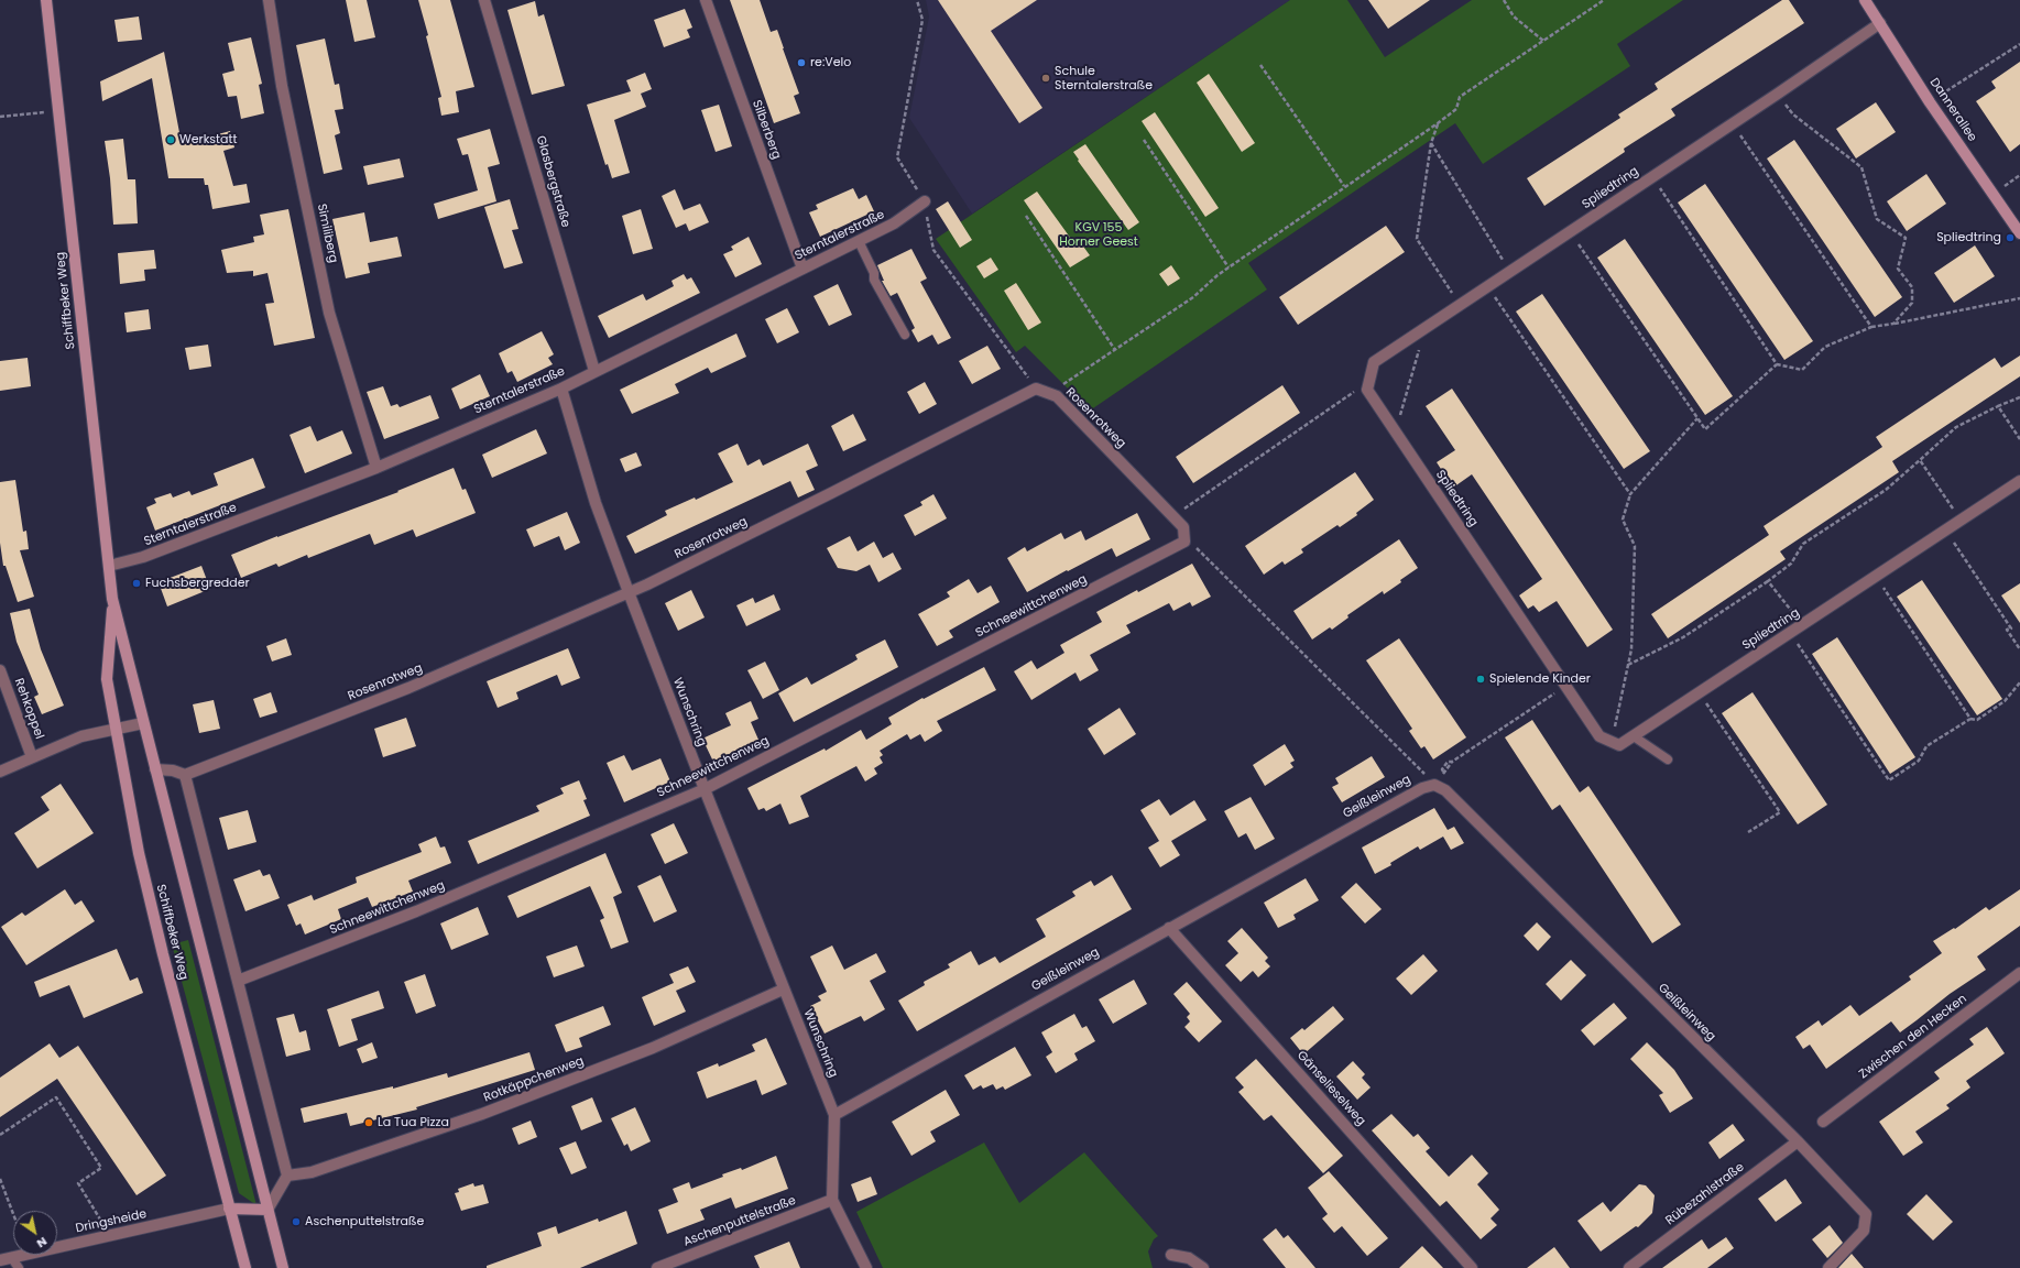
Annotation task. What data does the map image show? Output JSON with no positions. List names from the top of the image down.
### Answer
{
  "streets": {
    "main road": ["Dannerallee", "Schiffbeker Weg"],
    "street": [
      "Silberberg",
      "Glasbergstraße",
      "Spliedtring",
      "Similiberg",
      "Sterntalerstraße",
      "Rosenrotweg",
      "Schneewittchenweg",
      "Rehkoppel",
      "Wunschring",
      "Geißleinweg",
      "Zwischen den Hecken",
      "Rotkäppchenweg",
      "Gänselieselweg",
      "Rübezahlstraße",
      "Dringsheide",
      "Aschenputtelstraße"
    ]
  },
  "crossings": [
    ["Dannerallee", "Spliedtring"],
    ["Silberberg", "Sterntalerstraße"],
    ["Glasbergstraße", "Sterntalerstraße"],
    ["Similiberg", "Sterntalerstraße"],
    ["Sterntalerstraße", "Schiffbeker Weg"],
    ["Sterntalerstraße", "Wunschring"],
    ["Schiffbeker Weg", "Dringsheide"],
    ["Rosenrotweg", "Schneewittchenweg"],
    ["Rosenrotweg", "Wunschring"],
    ["Schneewittchenweg", "Wunschring"],
    ["Wunschring", "Geißleinweg"],
    ["Wunschring", "Rotkäppchenweg"],
    ["Geißleinweg", "Gänselieselweg"],
    ["Geißleinweg", "Rübezahlstraße"]
  ],
  "parks": ["KGV 155 Horner Geest"],
  "places": [
    "re:Velo",
    "Schule Sterntalerstraße",
    "Werkstatt",
    "Spliedtring",
    "Fuchsbergredder",
    "Spielende Kinder",
    "La Tua Pizza",
    "Aschenputtelstraße"
  ],
  "north": "bottom right"
}
